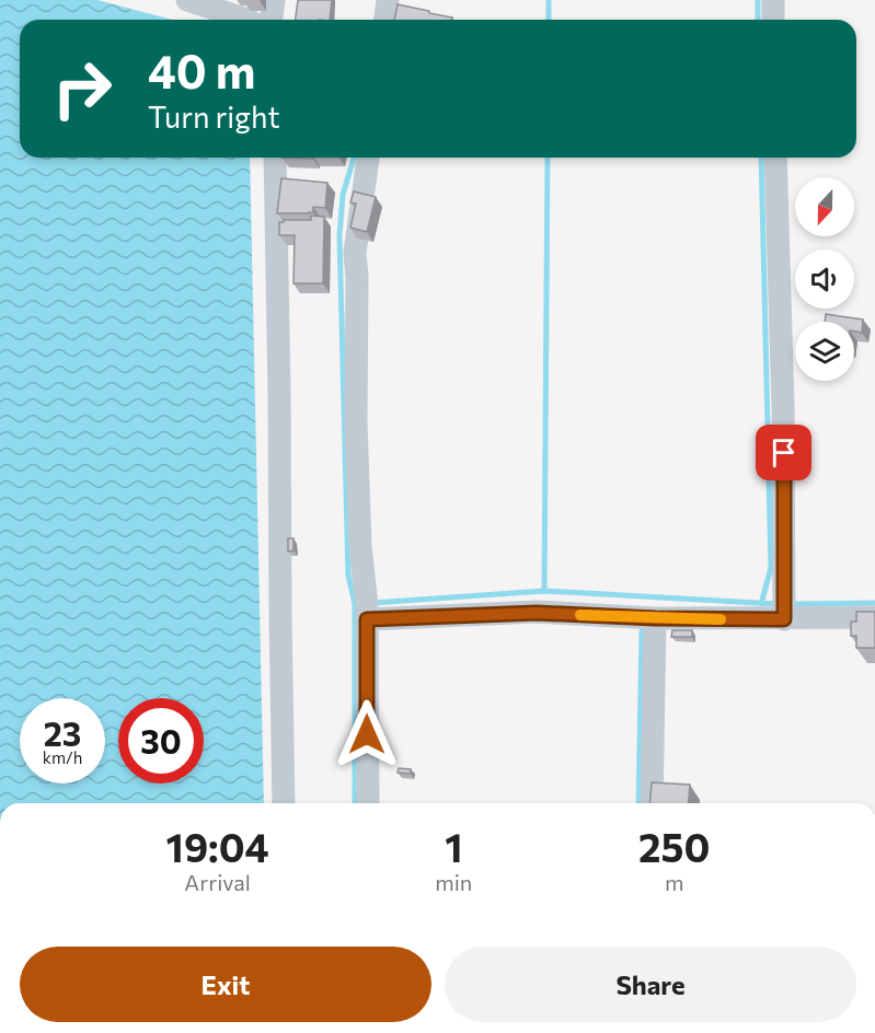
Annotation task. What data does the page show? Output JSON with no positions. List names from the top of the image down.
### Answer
{
  "north": "bottom",
  "page": {
    "turn": ["40 m", "Turn right"],
    "speed": "23 km/h",
    "limit": "30",
    "eta": [
      "19:04",
      "Arrival",
      "1",
      "min",
      "250",
      "m"
    ],
    "buttons": ["Exit", "Share"]
  }
}
